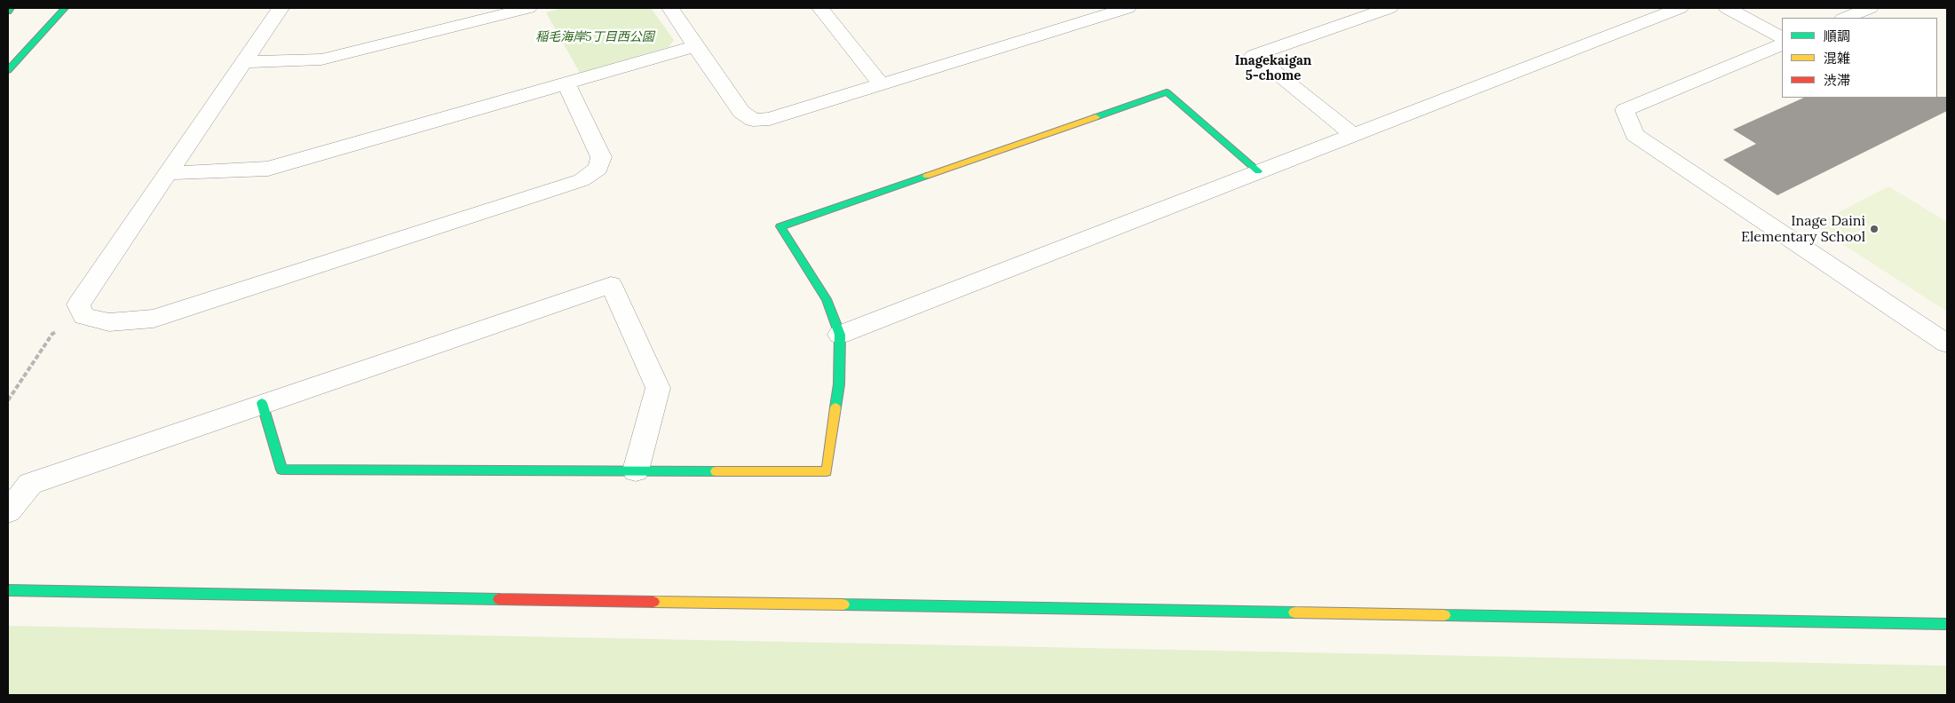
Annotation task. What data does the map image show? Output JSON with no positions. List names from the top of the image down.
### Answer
{
  "districts": ["Inagekaigan 5-chome"],
  "parks": ["稲毛海岸5丁目西公園"],
  "places": ["Inage Daini Elementary School"],
  "legend": ["順調", "混雑", "渋滞"]
}
